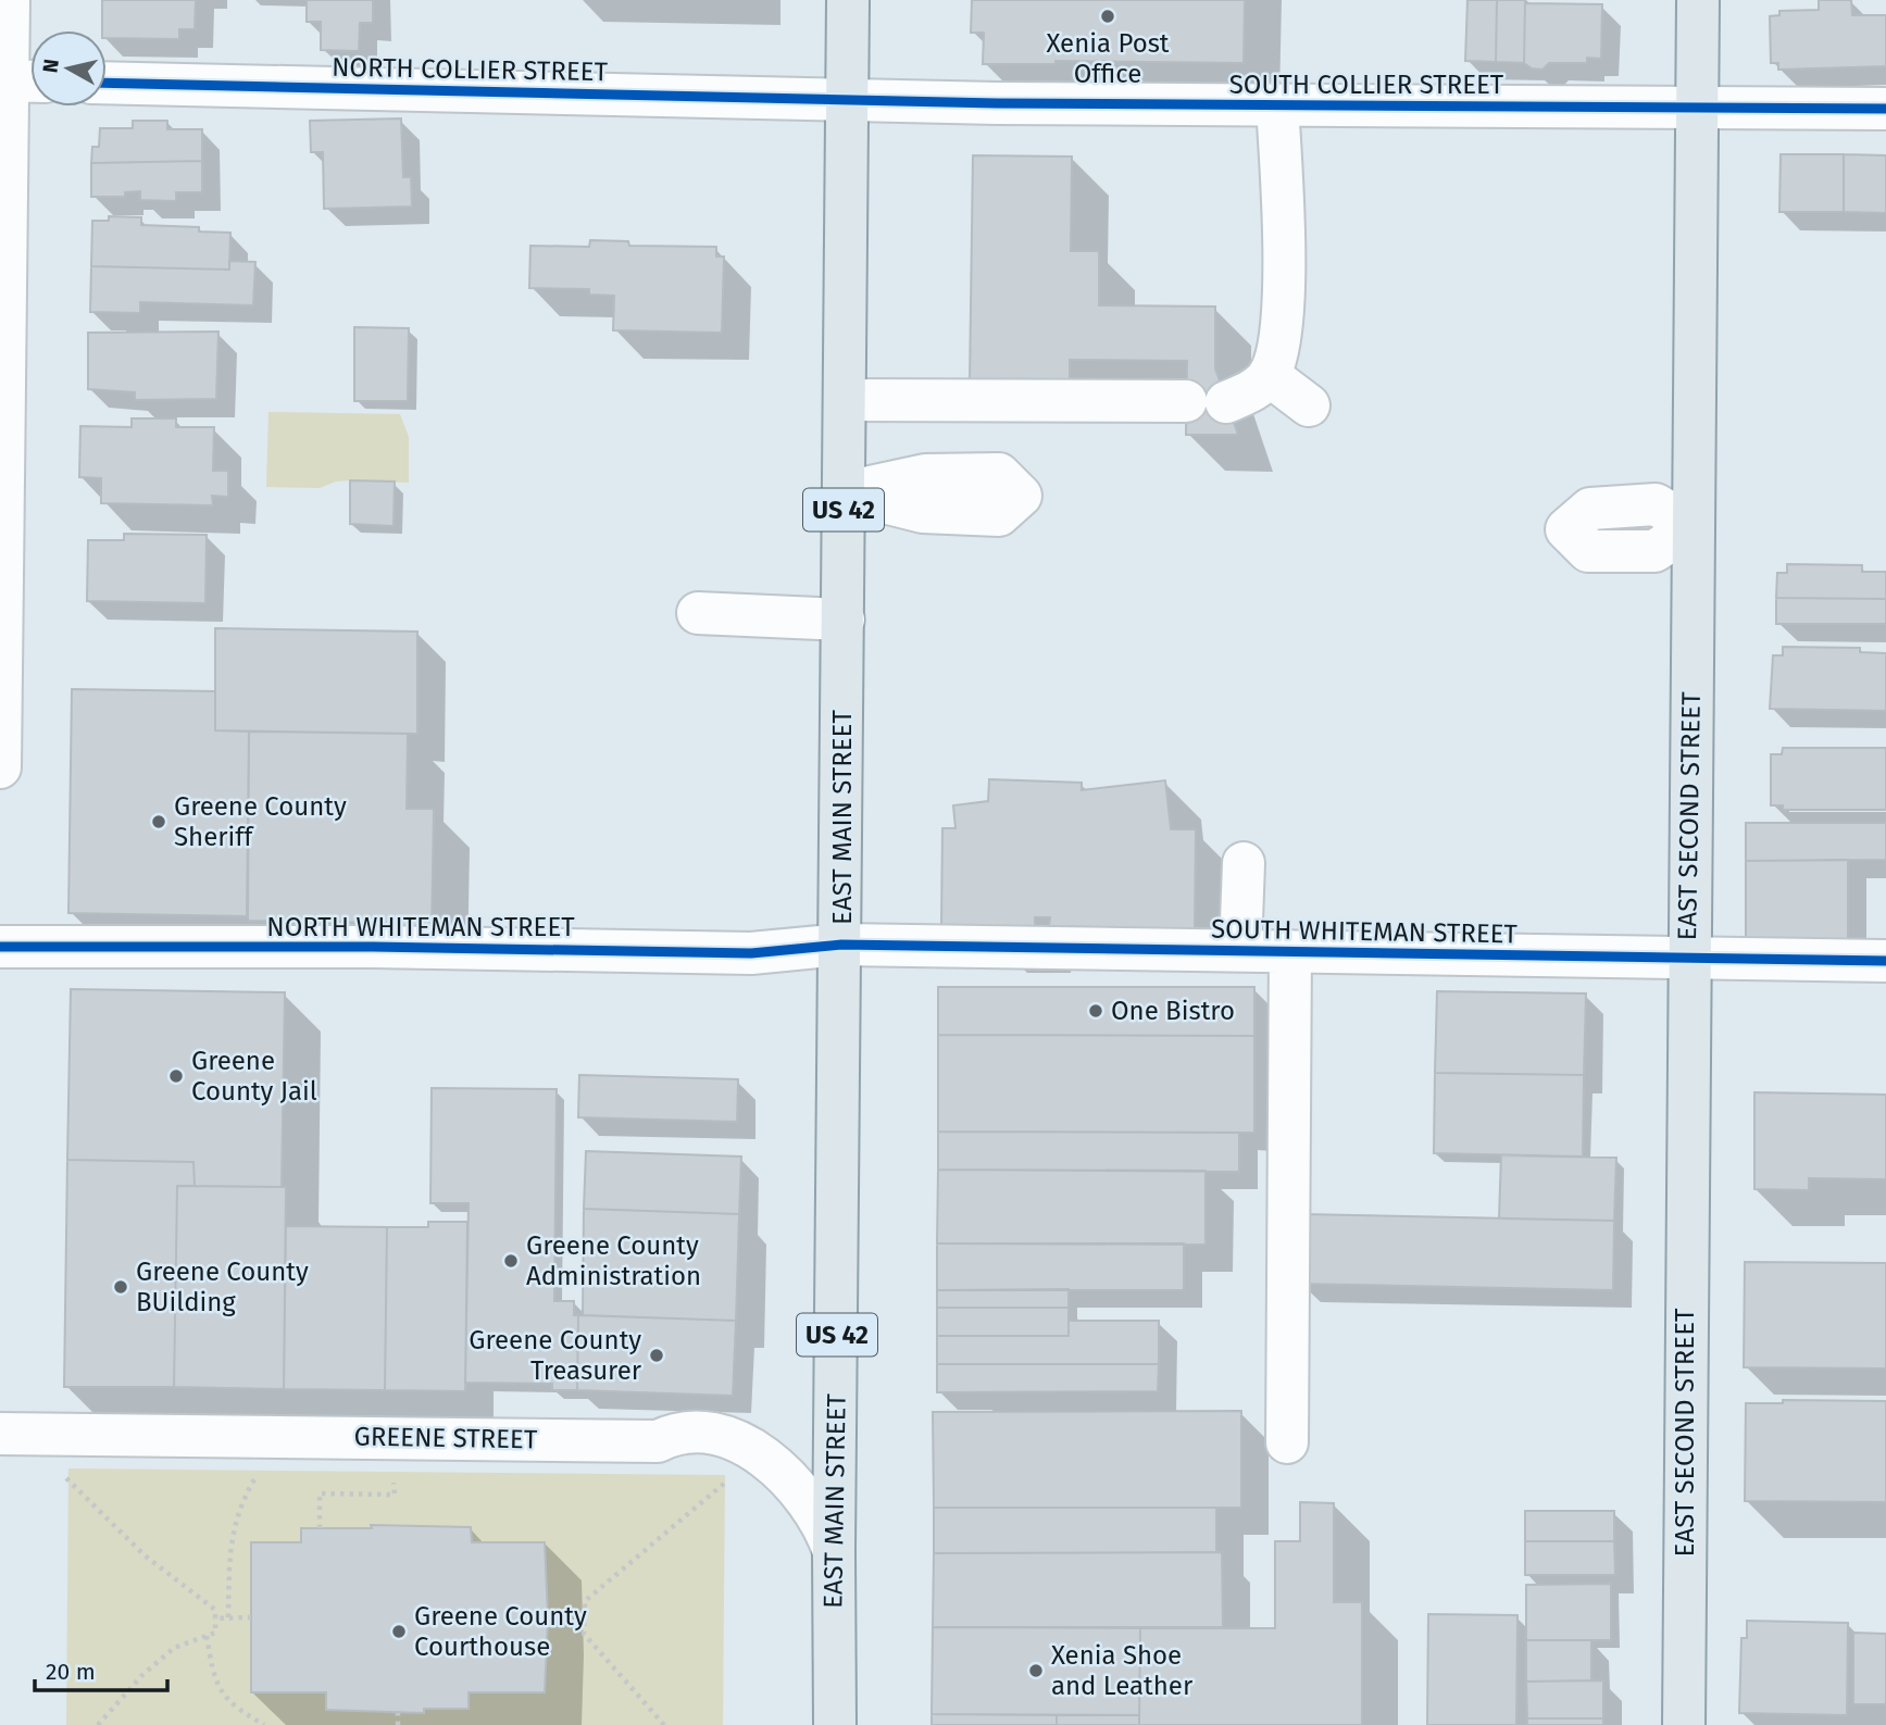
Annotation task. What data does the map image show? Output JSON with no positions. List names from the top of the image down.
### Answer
{
  "streets": {
    "main road": ["US 42", "EAST SECOND STREET", "EAST MAIN STREET"],
    "street": [
      "NORTH COLLIER STREET",
      "SOUTH COLLIER STREET",
      "NORTH WHITEMAN STREET",
      "SOUTH WHITEMAN STREET",
      "GREENE STREET"
    ]
  },
  "crossings": [
    ["NORTH COLLIER STREET", "SOUTH COLLIER STREET"],
    ["NORTH COLLIER STREET", "EAST MAIN STREET"],
    ["SOUTH COLLIER STREET", "EAST SECOND STREET"],
    ["SOUTH COLLIER STREET", "EAST MAIN STREET"],
    ["EAST SECOND STREET", "SOUTH WHITEMAN STREET"],
    ["EAST MAIN STREET", "NORTH WHITEMAN STREET"],
    ["EAST MAIN STREET", "SOUTH WHITEMAN STREET"],
    ["EAST MAIN STREET", "GREENE STREET"],
    ["NORTH WHITEMAN STREET", "SOUTH WHITEMAN STREET"]
  ],
  "places": [
    "Xenia Post Office",
    "Greene County Sheriff",
    "One Bistro",
    "Greene County Jail",
    "Greene County Administration",
    "Greene County BUilding",
    "Greene County Treasurer",
    "Greene County Courthouse",
    "Xenia Shoe and Leather"
  ],
  "scale_bar": "20 m",
  "north": "left"
}
